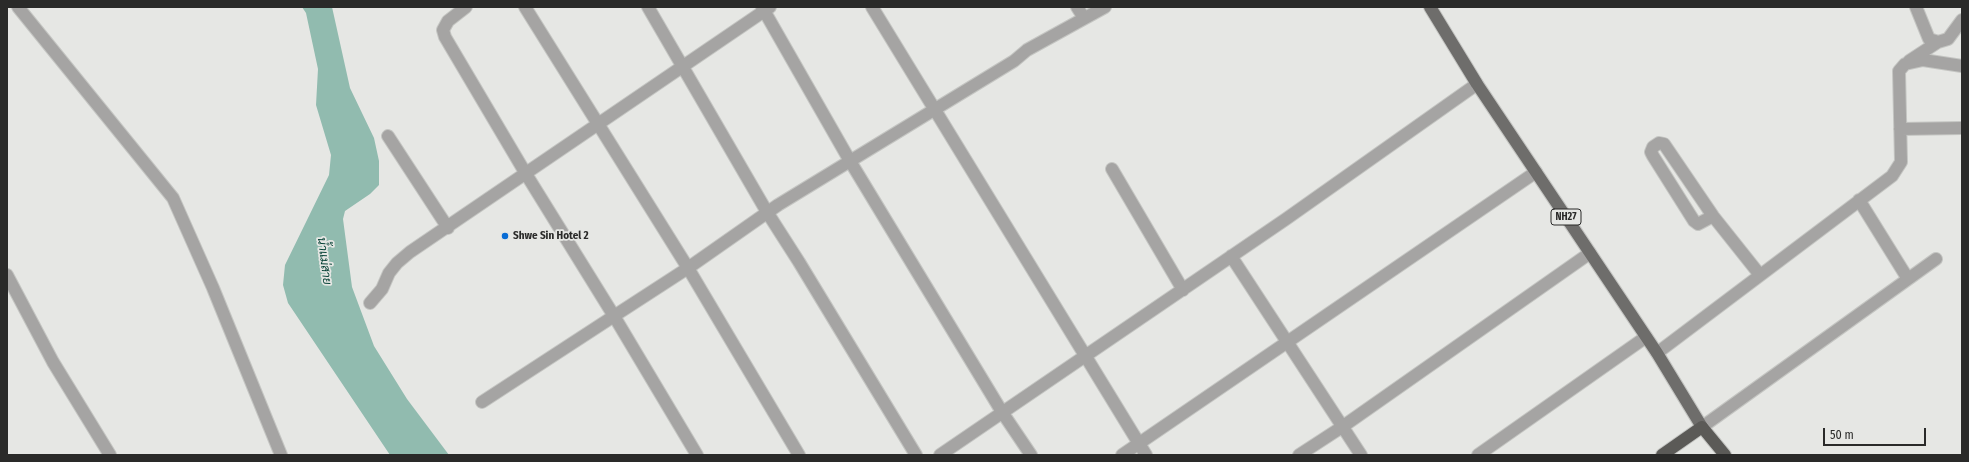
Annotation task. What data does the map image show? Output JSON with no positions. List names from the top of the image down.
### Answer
{
  "streets": {
    "highway": ["NH27"]
  },
  "water": ["น้ำแม่สาย"],
  "places": ["Shwe Sin Hotel 2"],
  "scale_bar": "50 m"
}
